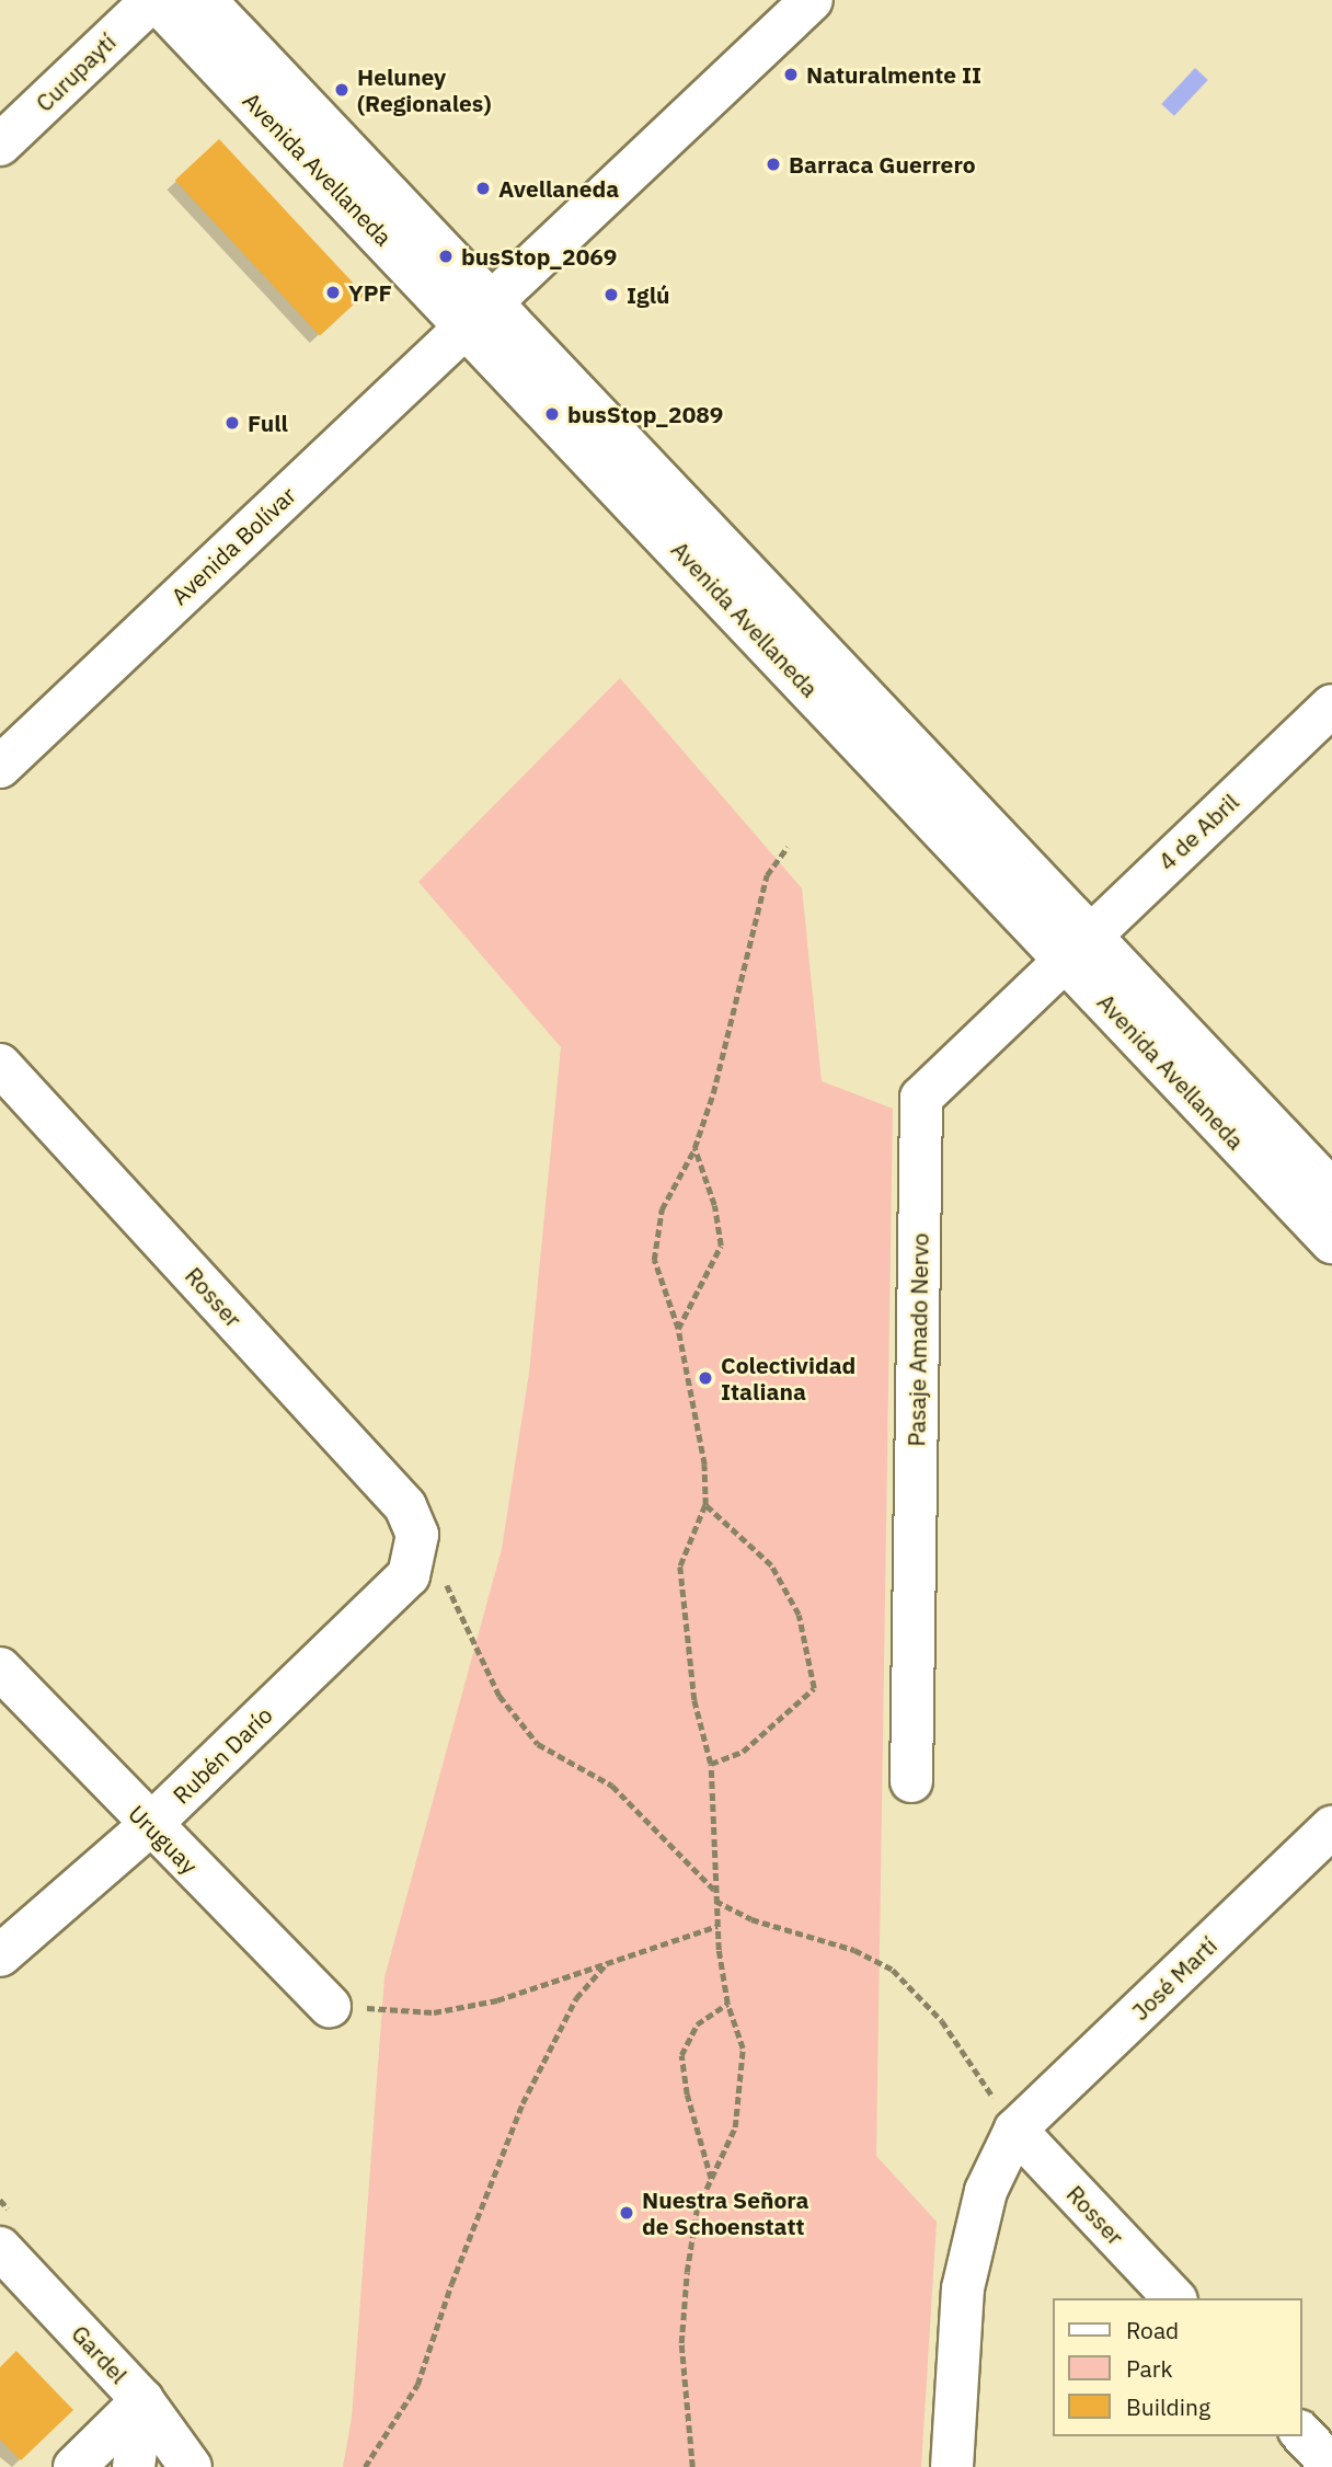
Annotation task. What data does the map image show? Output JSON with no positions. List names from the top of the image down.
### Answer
{
  "streets": {
    "street": [
      "Curupaytí",
      "Avenida Avellaneda",
      "Avenida Bolívar",
      "4 de Abril",
      "Rosser",
      "Pasaje Amado Nervo",
      "Rubén Darío",
      "Uruguay",
      "José Martí",
      "Gardel"
    ]
  },
  "crossings": [
    ["Curupaytí", "Avenida Avellaneda"],
    ["Avenida Avellaneda", "Avenida Bolívar"],
    ["Avenida Avellaneda", "4 de Abril"],
    ["Avenida Avellaneda", "Pasaje Amado Nervo"],
    ["4 de Abril", "Pasaje Amado Nervo"],
    ["Rosser", "Rubén Darío"],
    ["Rosser", "José Martí"],
    ["Rubén Darío", "Uruguay"]
  ],
  "places": [
    "Naturalmente II",
    "Heluney (Regionales)",
    "Barraca Guerrero",
    "Avellaneda",
    "busStop_2069",
    "YPF",
    "Iglú",
    "busStop_2089",
    "Full",
    "Colectividad Italiana",
    "Nuestra Señora de Schoenstatt"
  ],
  "legend": ["Road", "Park", "Building"]
}
